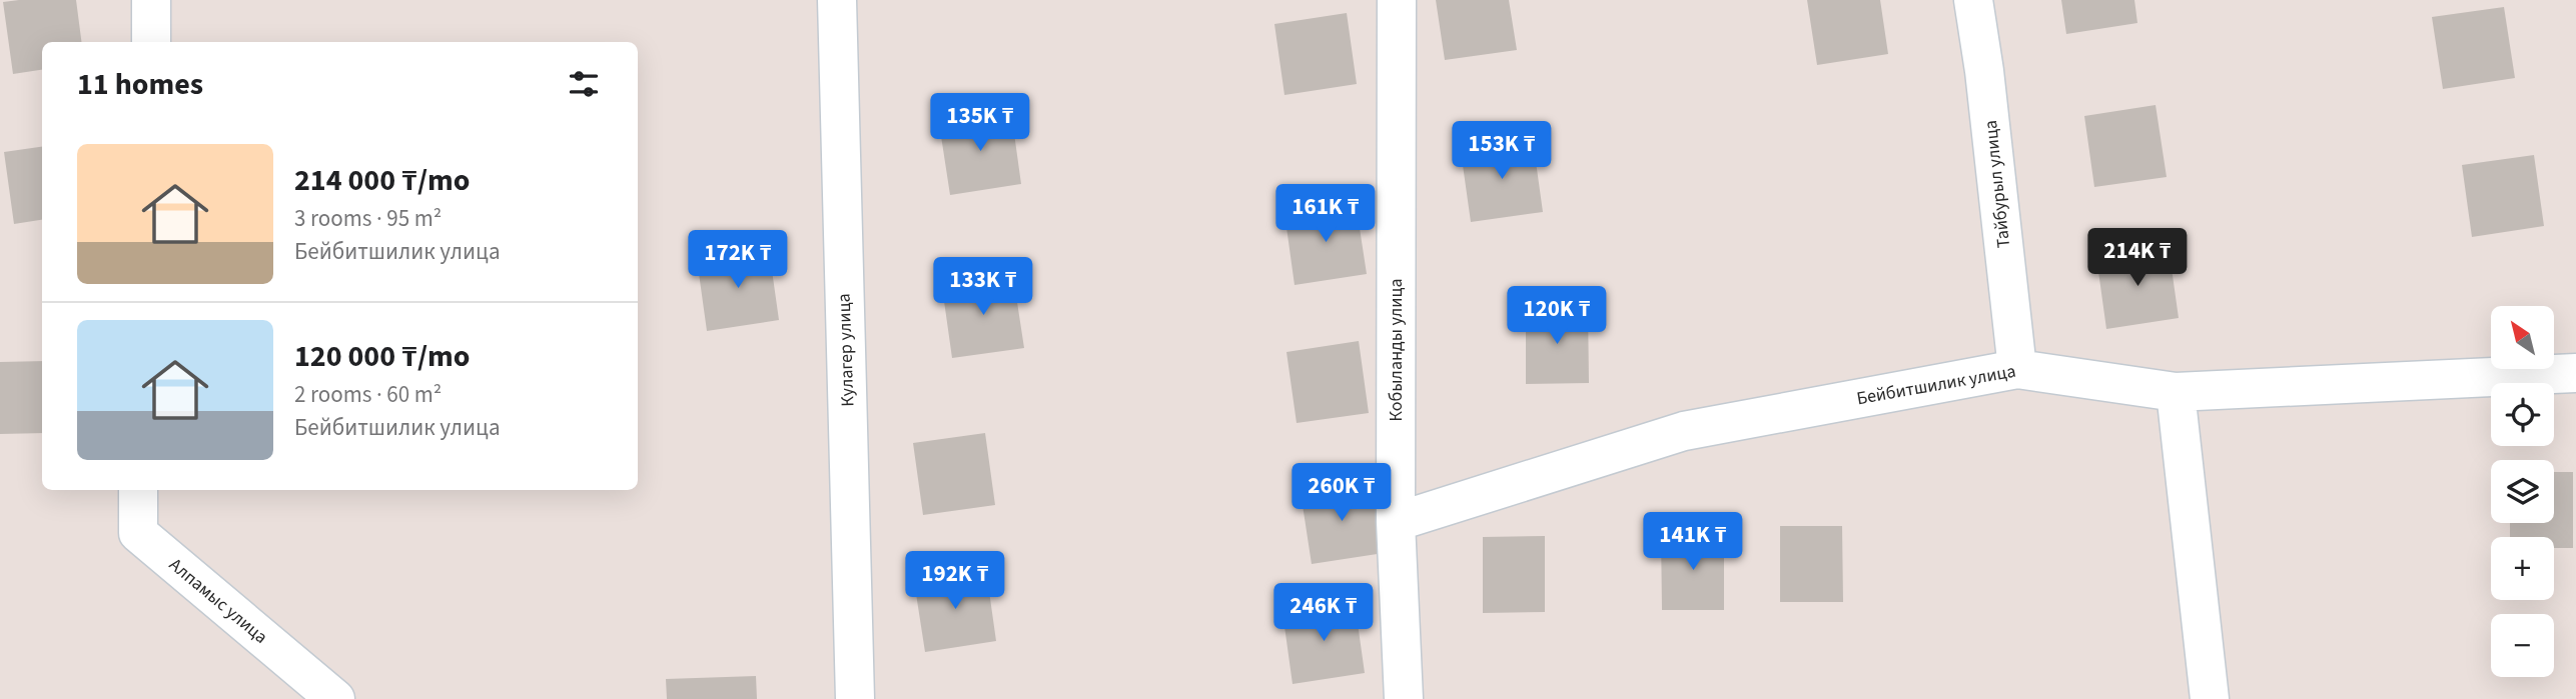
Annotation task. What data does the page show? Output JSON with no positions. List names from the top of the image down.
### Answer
{
  "streets": {
    "street": [
      "Тайбурыл улица",
      "Кулагер улица",
      "Кобыланды улица",
      "Бейбитшилик улица",
      "Алпамыс улица"
    ]
  },
  "crossings": [
    ["Тайбурыл улица", "Бейбитшилик улица"],
    ["Кобыланды улица", "Бейбитшилик улица"]
  ],
  "north": "top left",
  "page": {
    "heading": "11 homes",
    "price": [
      "135K ₸",
      "153K ₸",
      "161K ₸",
      "214K ₸",
      "172K ₸",
      "133K ₸",
      "120K ₸",
      "260K ₸",
      "141K ₸",
      "192K ₸",
      "246K ₸"
    ],
    "list": [
      {
        "name": "214 000 ₸/mo",
        "note": "3 rooms · 95 m² · Бейбитшилик улица"
      },
      {
        "name": "120 000 ₸/mo",
        "note": "2 rooms · 60 m² · Бейбитшилик улица"
      }
    ],
    "map_buttons": ["+", "−"]
  }
}
